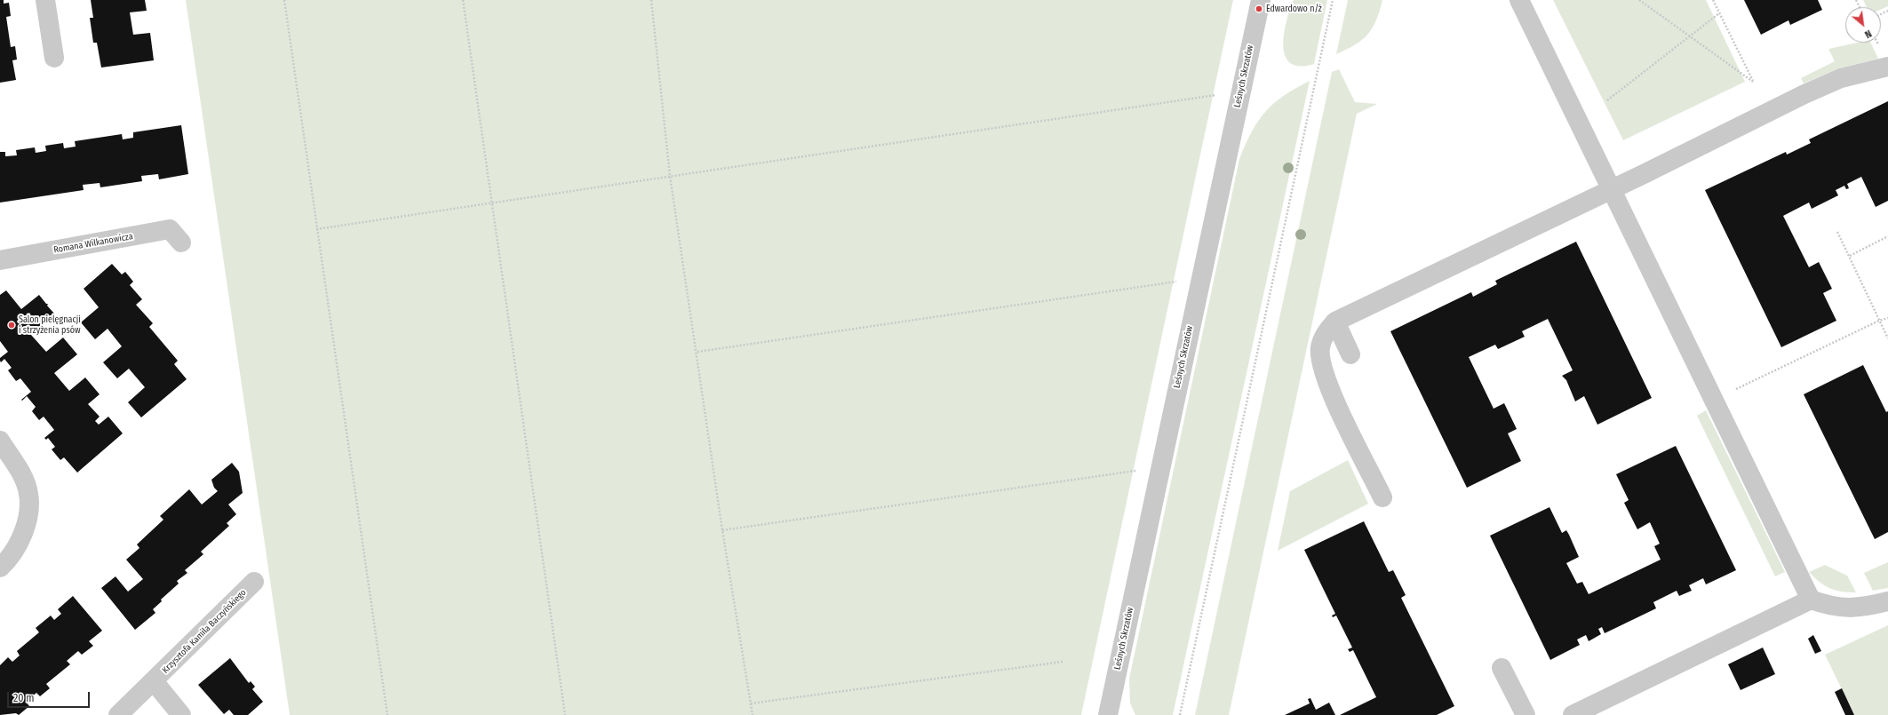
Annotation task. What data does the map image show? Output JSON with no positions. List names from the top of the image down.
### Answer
{
  "streets": {
    "street": ["Leśnych Skrzatów", "Romana Wilkanowicza", "Krzysztofa Kamila Baczyńskiego"]
  },
  "places": ["Edwardowo n/ż", "Salon pielęgnacji i strzyżenia psów"],
  "scale_bar": "20 m",
  "north": "bottom right"
}
